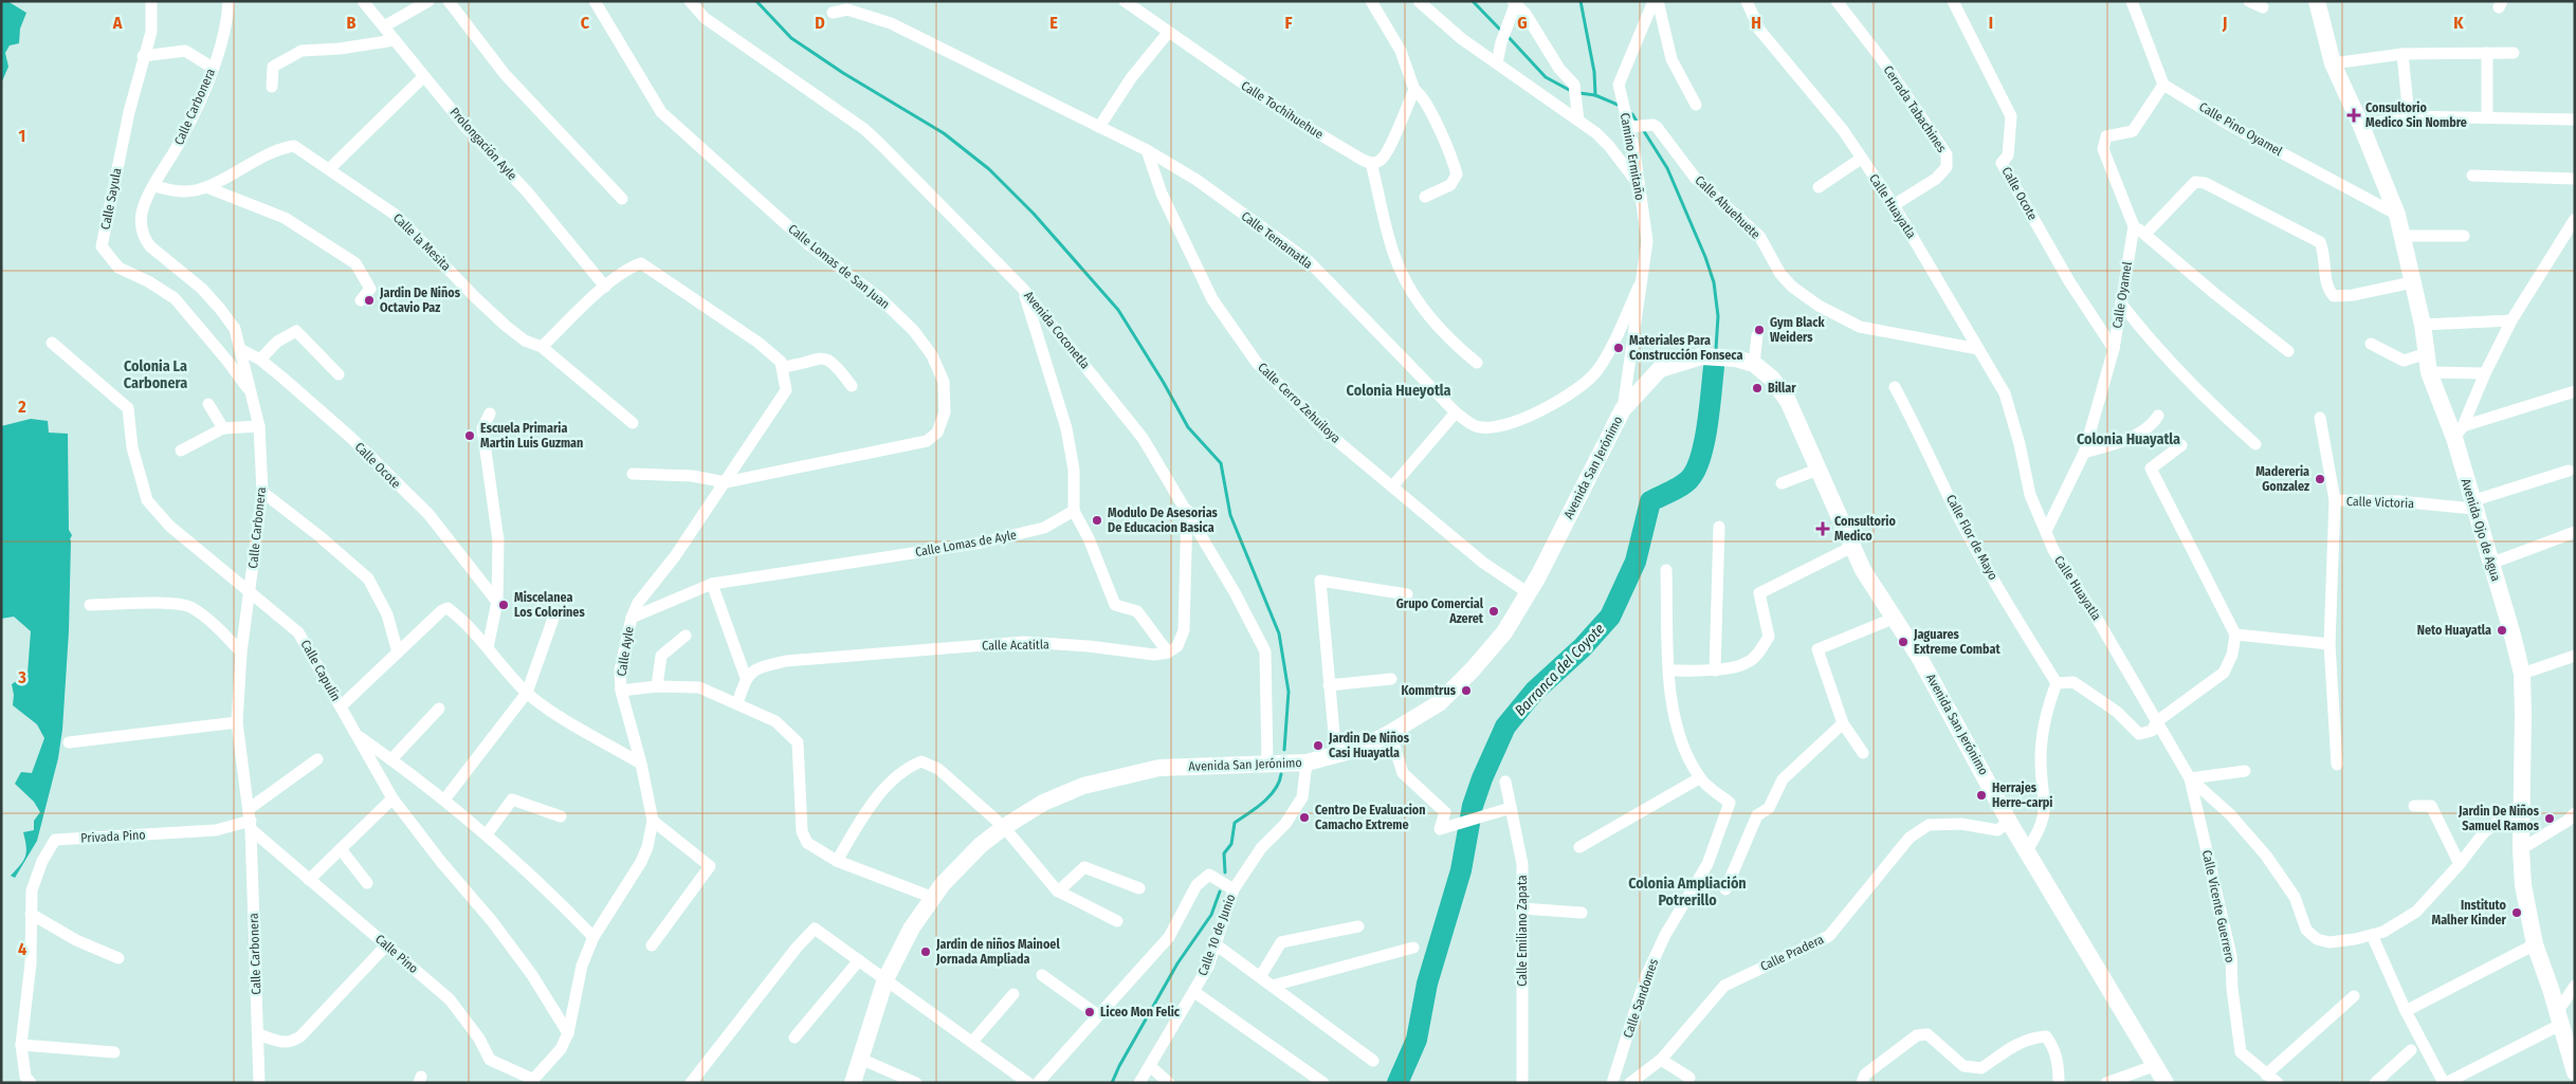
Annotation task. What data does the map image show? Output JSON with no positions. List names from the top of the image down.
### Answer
{
  "streets": {
    "main road": ["Avenida San Jerónimo", "Avenida Ojo de Agua"],
    "street": [
      "Calle Carbonera",
      "Cerrada Tabachines",
      "Calle Tochihuehue",
      "Calle Pino Oyamel",
      "Prolongación Ayle",
      "Camino Ermitaño",
      "Calle Ocote",
      "Calle Sayula",
      "Calle Huayatla",
      "Calle Ahuehuete",
      "Calle Temamatla",
      "Calle la Mesita",
      "Calle Lomas de San Juan",
      "Calle Oyamel",
      "Avenida Coconetla",
      "Calle Cerro Zehuiloya",
      "Calle Victoria",
      "Calle Flor de Mayo",
      "Calle Lomas de Ayle",
      "Calle Acatitla",
      "Calle Ayle",
      "Calle Capulín",
      "Privada Pino",
      "Calle Vicente Guerrero",
      "Calle Emiliano Zapata",
      "Calle 10 de Junio",
      "Calle Pradera",
      "Calle Pino",
      "Calle Sandomes"
    ]
  },
  "crossings": [
    ["Calle Carbonera", "Calle Ocote"],
    ["Calle Carbonera", "Calle Sayula"],
    ["Calle Carbonera", "Calle la Mesita"],
    ["Calle Carbonera", "Calle Capulín"],
    ["Calle Carbonera", "Privada Pino"],
    ["Calle Carbonera", "Calle Pino"],
    ["Cerrada Tabachines", "Calle Huayatla"],
    ["Calle Pino Oyamel", "Avenida Ojo de Agua"],
    ["Camino Ermitaño", "Calle Ahuehuete"],
    ["Camino Ermitaño", "Calle Temamatla"],
    ["Calle Ocote", "Calle Oyamel"],
    ["Calle Huayatla", "Calle Ahuehuete"],
    ["Calle Huayatla", "Calle Oyamel"],
    ["Calle Huayatla", "Avenida Ojo de Agua"],
    ["Calle Huayatla", "Calle Vicente Guerrero"],
    ["Calle Temamatla", "Calle Cerro Zehuiloya"],
    ["Calle Lomas de San Juan", "Calle Ayle"],
    ["Avenida Coconetla", "Avenida San Jerónimo"],
    ["Calle Cerro Zehuiloya", "Avenida San Jerónimo"],
    ["Avenida San Jerónimo", "Calle 10 de Junio"],
    ["Avenida San Jerónimo", "Calle Pradera"],
    ["Calle Victoria", "Avenida Ojo de Agua"],
    ["Calle Lomas de Ayle", "Calle Ayle"],
    ["Calle Ayle", "Calle Capulín"],
    ["Calle Ayle", "Calle Pino"],
    ["Privada Pino", "Calle Pino"]
  ],
  "districts": [
    "Colonia La Carbonera",
    "Colonia Hueyotla",
    "Colonia Huayatla",
    "Colonia Ampliación Potrerillo"
  ],
  "water": ["Barranca del Coyote"],
  "places": {
    "health": ["Consultorio Medico Sin Nombre", "Consultorio Medico"],
    "other": [
      "Jardin De Niños Octavio Paz",
      "Gym Black Weiders",
      "Materiales Para Construcción Fonseca",
      "Billar",
      "Escuela Primaria Martin Luis Guzman",
      "Madereria Gonzalez",
      "Modulo De Asesorias De Educacion Basica",
      "Miscelanea Los Colorines",
      "Grupo Comercial Azeret",
      "Neto Huayatla",
      "Jaguares Extreme Combat",
      "Kommtrus",
      "Jardin De Niños Casi Huayatla",
      "Herrajes Herre-carpi",
      "Centro De Evaluacion Camacho Extreme",
      "Jardin De Niños Samuel Ramos",
      "Instituto Malher Kinder",
      "Jardin de niños Mainoel Jornada Ampliada",
      "Liceo Mon Felic"
    ]
  },
  "grid": {
    "columns": [
      "A",
      "B",
      "C",
      "D",
      "E",
      "F",
      "G",
      "H",
      "I",
      "J",
      "K"
    ],
    "rows": [
      "1",
      "2",
      "3",
      "4"
    ]
  }
}
